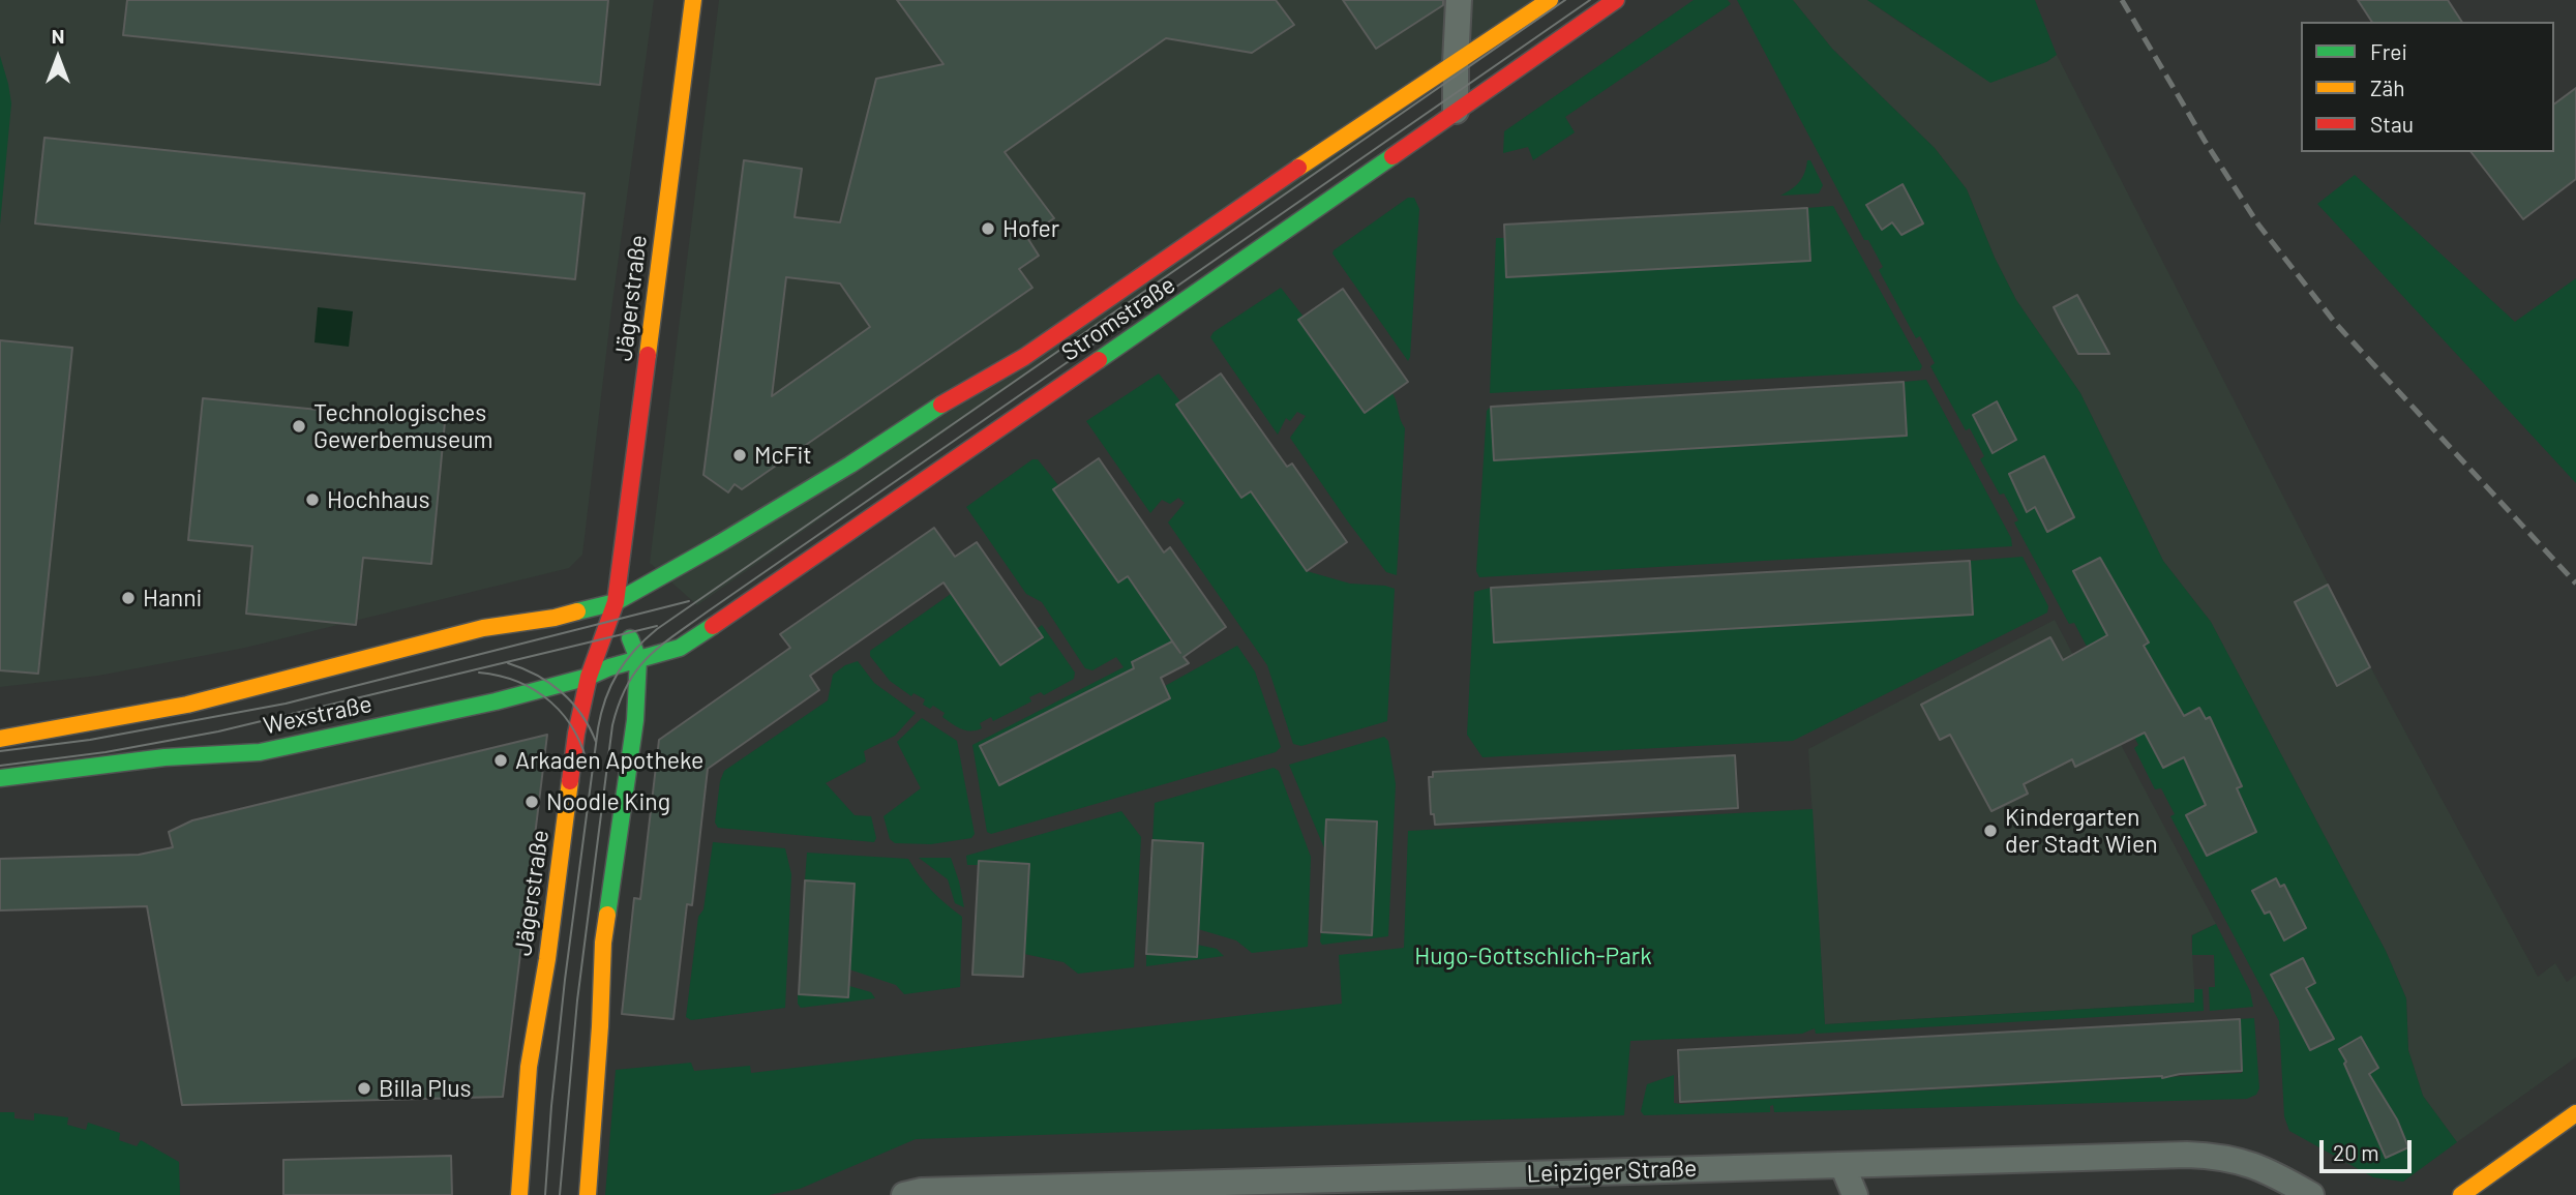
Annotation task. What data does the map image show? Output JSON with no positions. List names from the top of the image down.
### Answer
{
  "streets": {
    "main road": ["Jägerstraße", "Stromstraße", "Wexstraße"],
    "street": ["Leipziger Straße"]
  },
  "crossings": [
    ["Jägerstraße", "Stromstraße"],
    ["Jägerstraße", "Wexstraße"],
    ["Stromstraße", "Wexstraße"]
  ],
  "parks": ["Hugo-Gottschlich-Park"],
  "places": [
    "Hofer",
    "Technologisches Gewerbemuseum",
    "McFit",
    "Hochhaus",
    "Hanni",
    "Arkaden Apotheke",
    "Noodle King",
    "Kindergarten der Stadt Wien",
    "Billa Plus"
  ],
  "legend": ["Frei", "Zäh", "Stau"],
  "scale_bar": "20 m",
  "north": "top"
}
